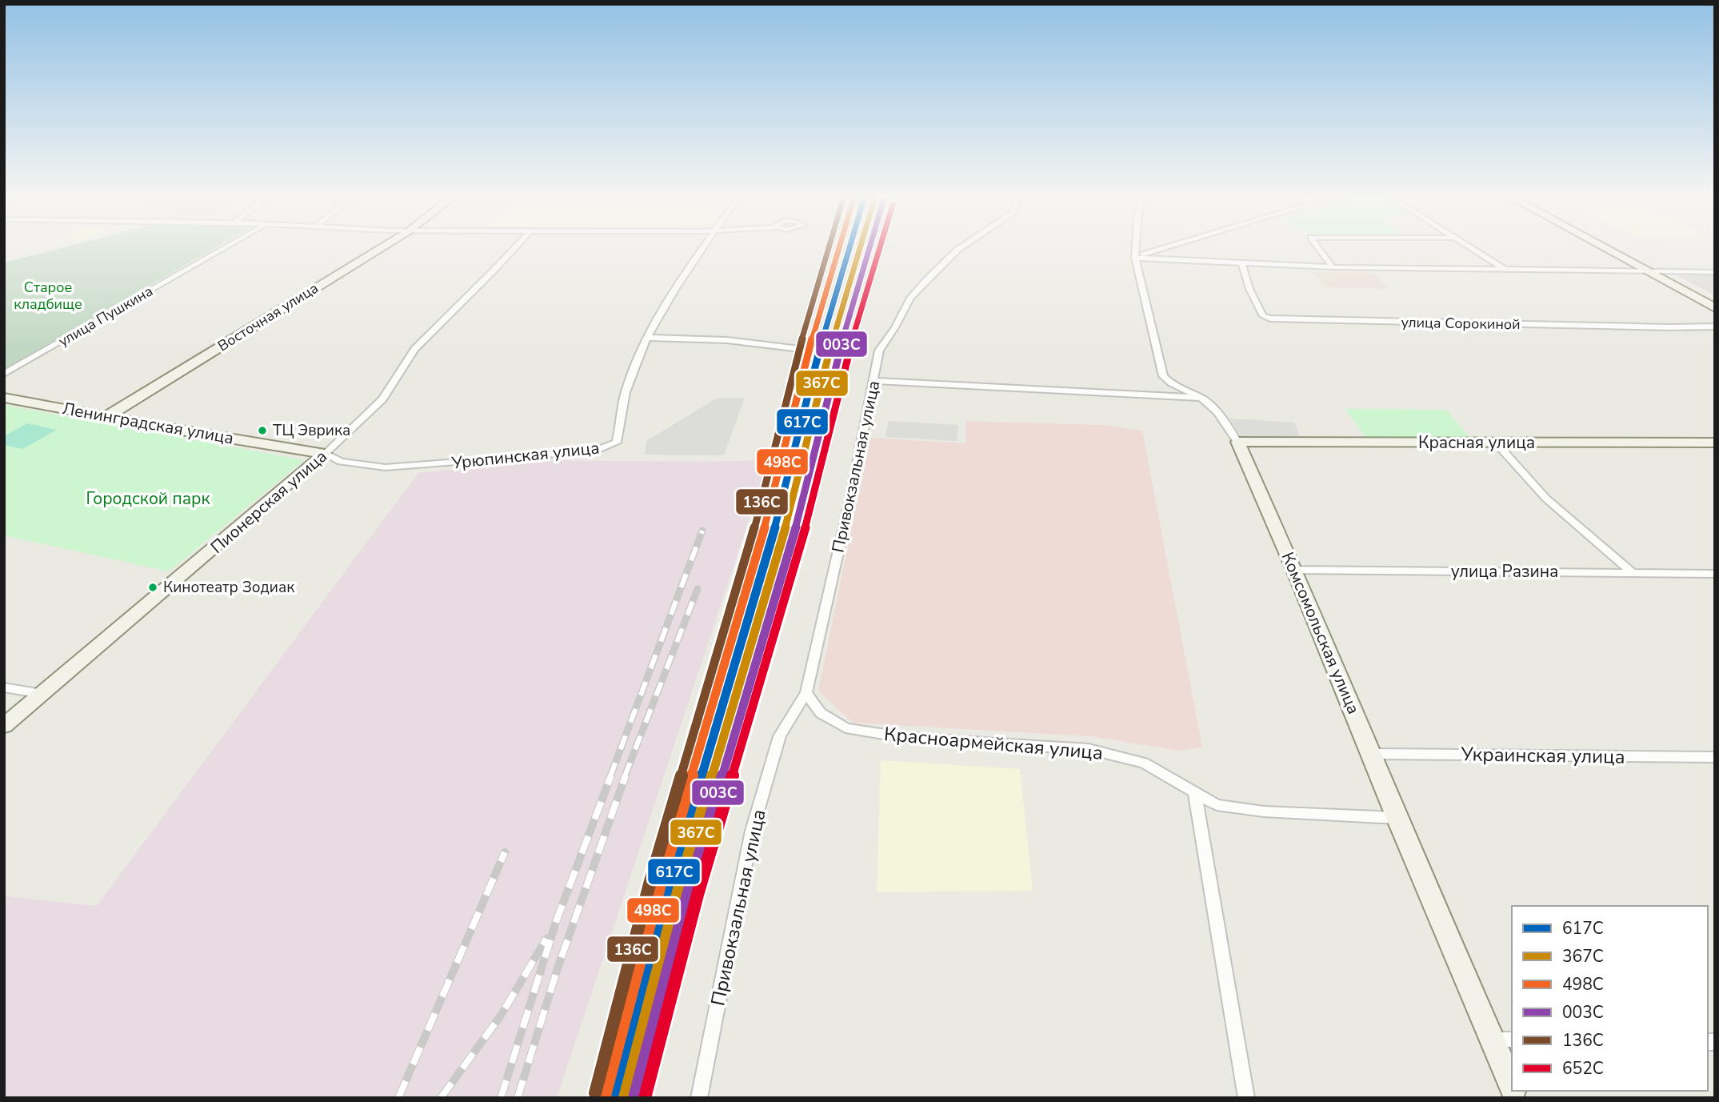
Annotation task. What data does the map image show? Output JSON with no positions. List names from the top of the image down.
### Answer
{
  "streets": {
    "street": [
      "улица Пушкина",
      "Восточная улица",
      "улица Сорокиной",
      "Ленинградская улица",
      "Красная улица",
      "Урюпинская улица",
      "Привокзальная улица",
      "Пионерская улица",
      "улица Разина",
      "Комсомольская улица",
      "Красноармейская улица",
      "Украинская улица"
    ]
  },
  "crossings": [
    ["Восточная улица", "Ленинградская улица"],
    ["Ленинградская улица", "Урюпинская улица"],
    ["Ленинградская улица", "Пионерская улица"],
    ["Красная улица", "Комсомольская улица"],
    ["Урюпинская улица", "Пионерская улица"],
    ["Привокзальная улица", "Красноармейская улица"],
    ["улица Разина", "Комсомольская улица"],
    ["Комсомольская улица", "Красноармейская улица"],
    ["Комсомольская улица", "Украинская улица"]
  ],
  "parks": ["Старое кладбище", "Городской парк"],
  "places": ["ТЦ Эврика", "Кинотеатр Зодиак"],
  "lines": [
    "transit line 617C",
    "transit line 367С",
    "transit line 498С",
    "transit line 003С",
    "transit line 136С",
    "transit line 652С"
  ],
  "legend": [
    "617C",
    "367С",
    "498С",
    "003С",
    "136С",
    "652С"
  ]
}
